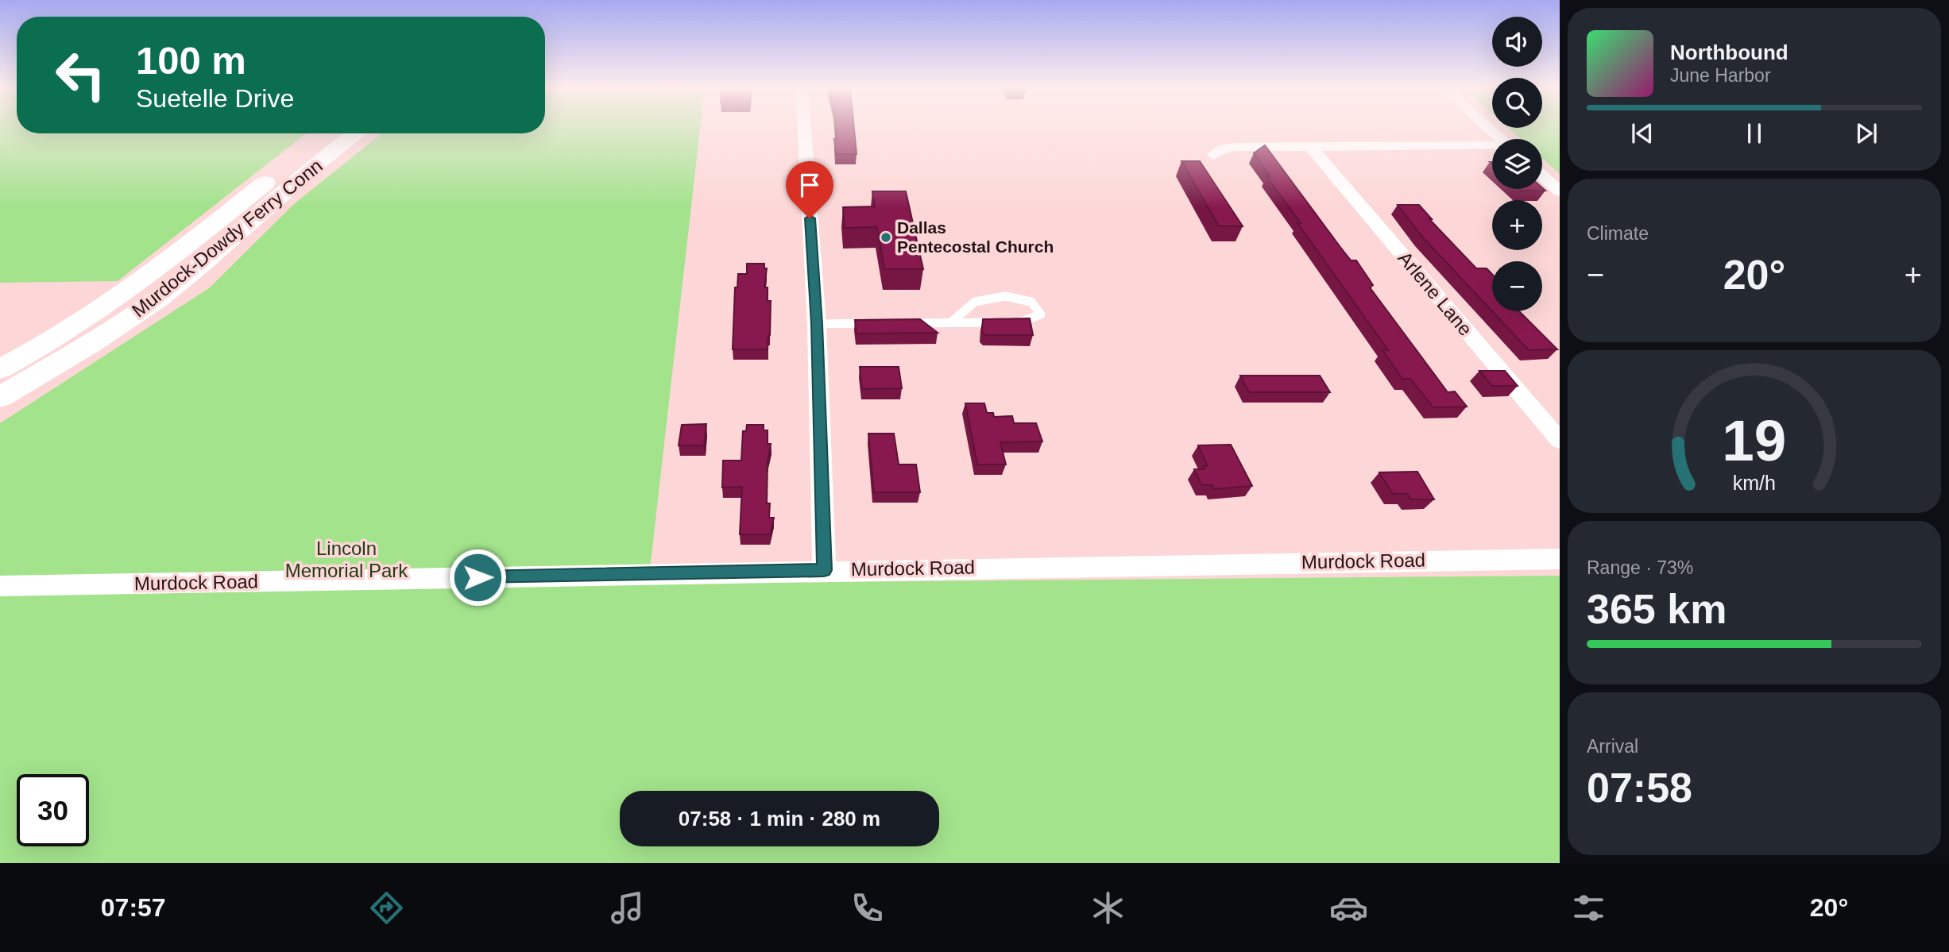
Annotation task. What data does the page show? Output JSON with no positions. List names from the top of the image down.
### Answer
{
  "streets": {
    "main road": ["Murdock-Dowdy Ferry Conn"],
    "street": ["Arlene Lane", "Murdock Road"]
  },
  "parks": ["Lincoln Memorial Park"],
  "places": ["Dallas Pentecostal Church"],
  "page": {
    "map_buttons": ["+", "−"],
    "turn": ["100 m", "Suetelle Drive"],
    "song": ["Northbound", "June Harbor"],
    "tile": [
      "Climate",
      ["Range · 73%", "365 km"],
      ["Arrival", "07:58"]
    ],
    "heat": ["−", "20°", "+"],
    "limit": "30",
    "trip": "07:58 · 1 min · 280 m",
    "tabs": ["07:57", "20°"],
    "gauge": ["19", "km/h"]
  }
}
